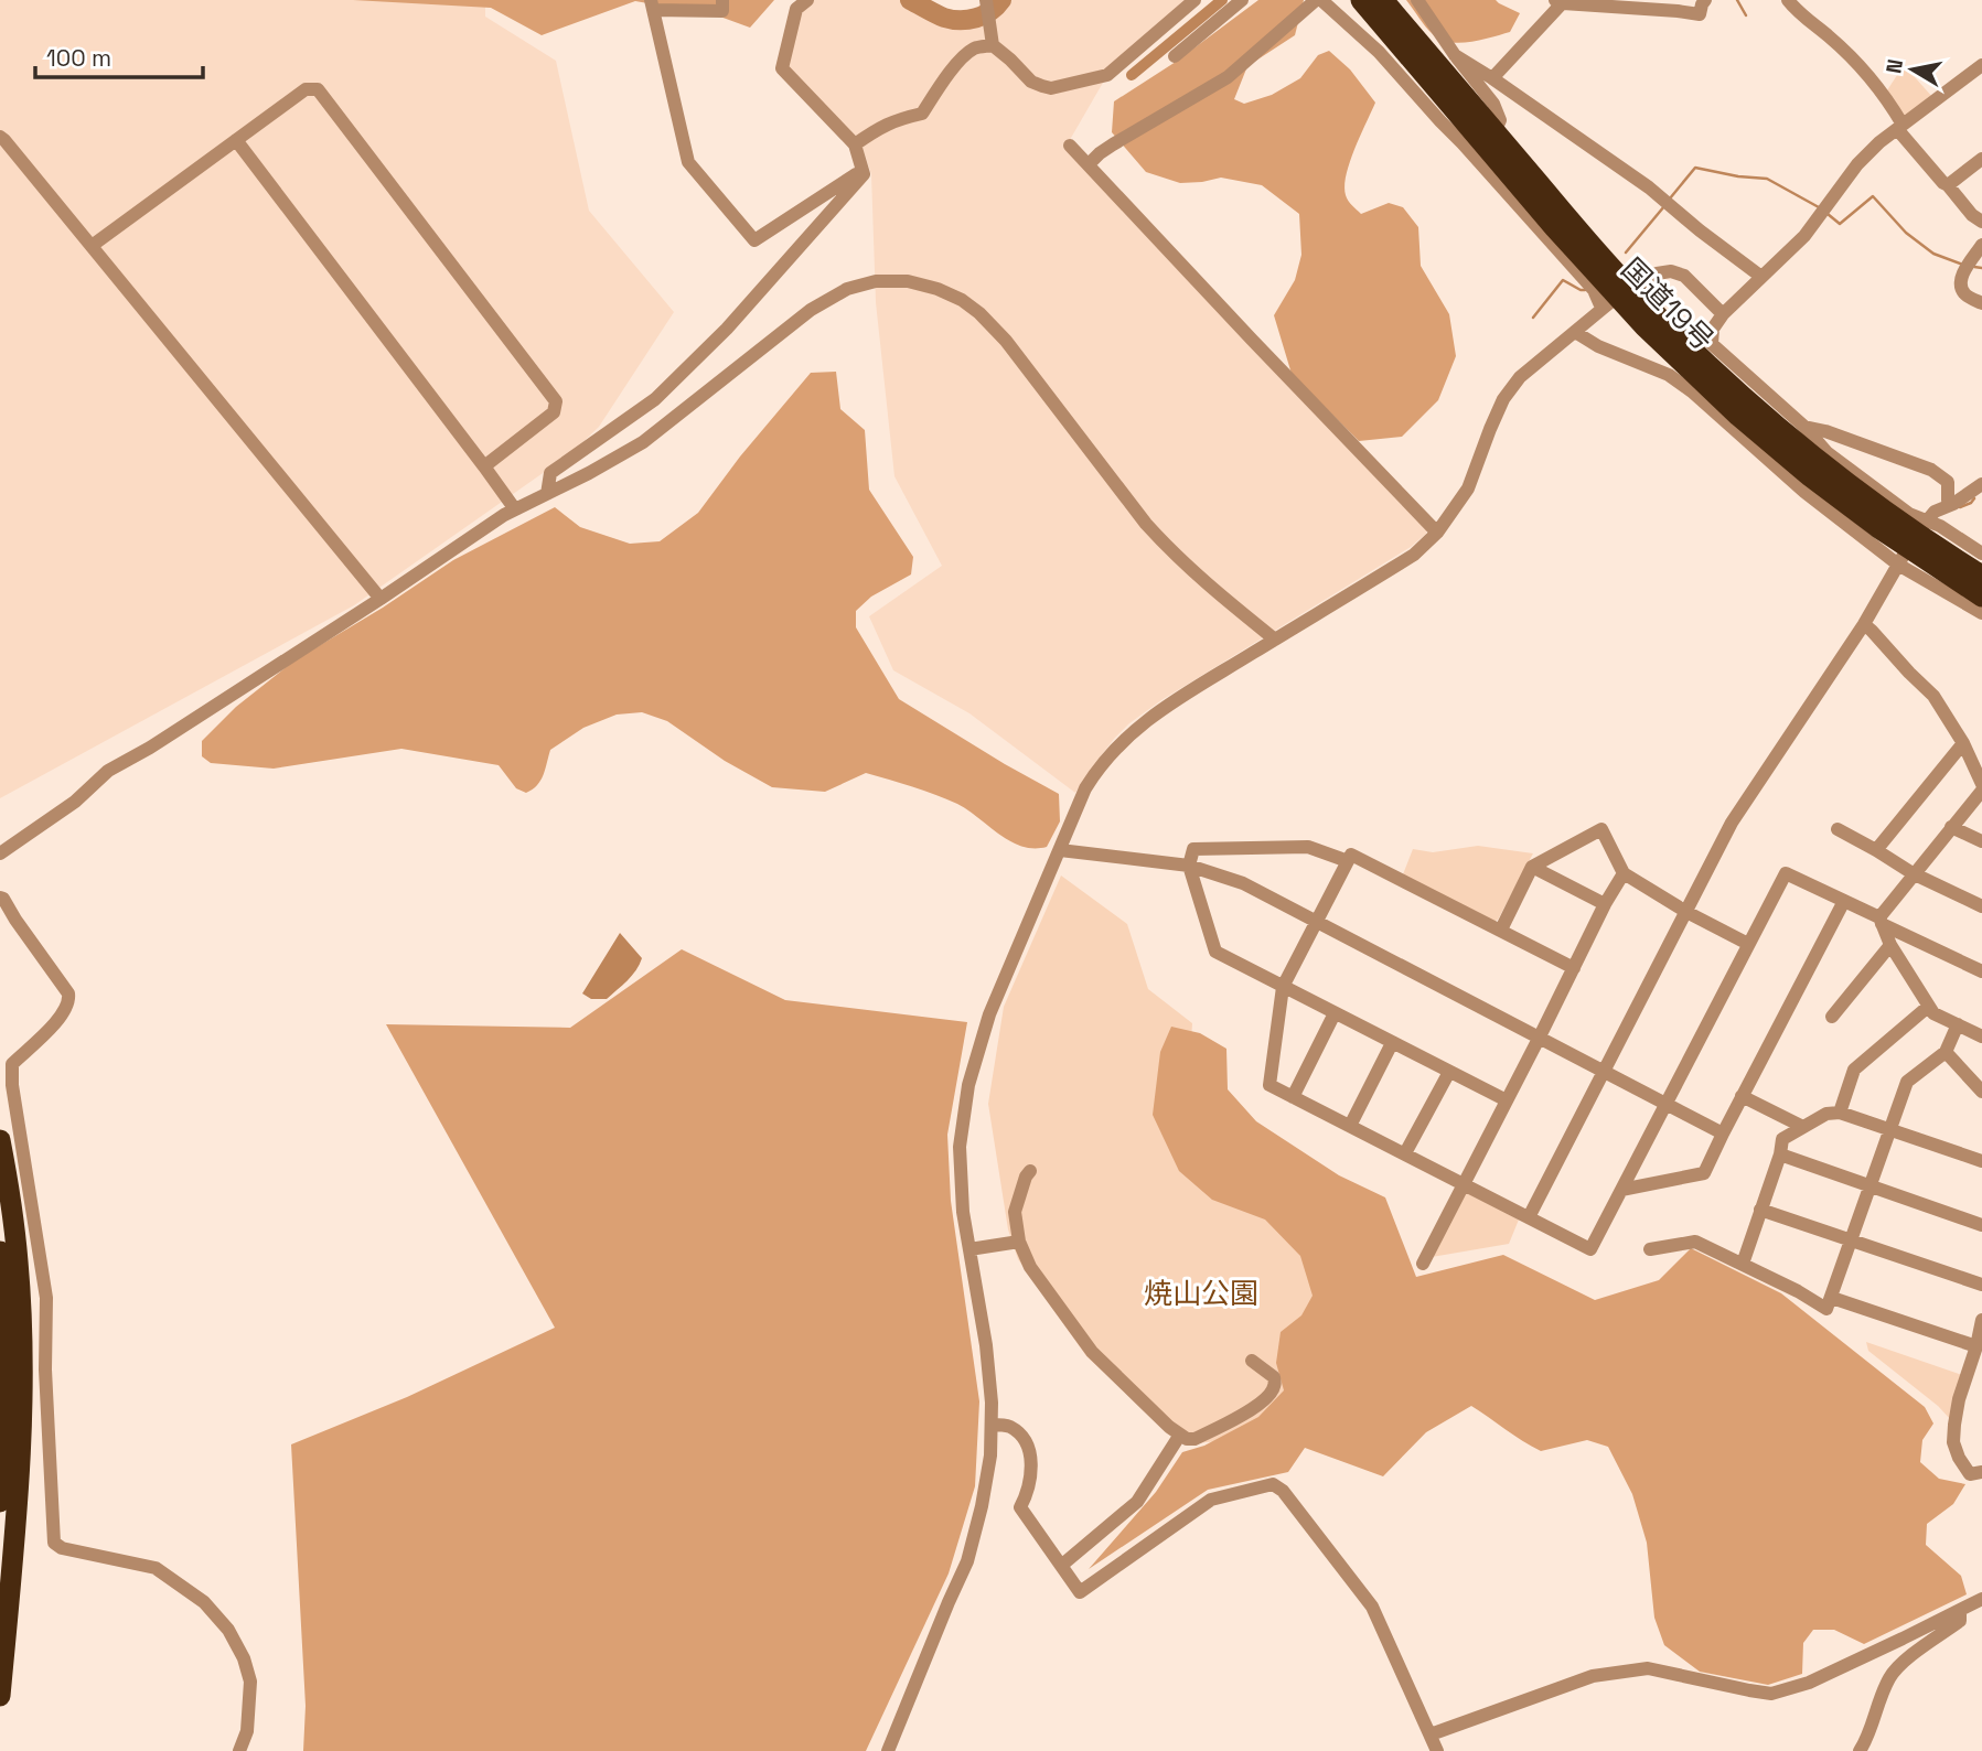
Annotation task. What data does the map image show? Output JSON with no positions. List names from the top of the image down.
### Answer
{
  "streets": {
    "highway": ["国道19号"]
  },
  "parks": ["焼山公園"],
  "scale_bar": "100 m",
  "north": "left"
}
